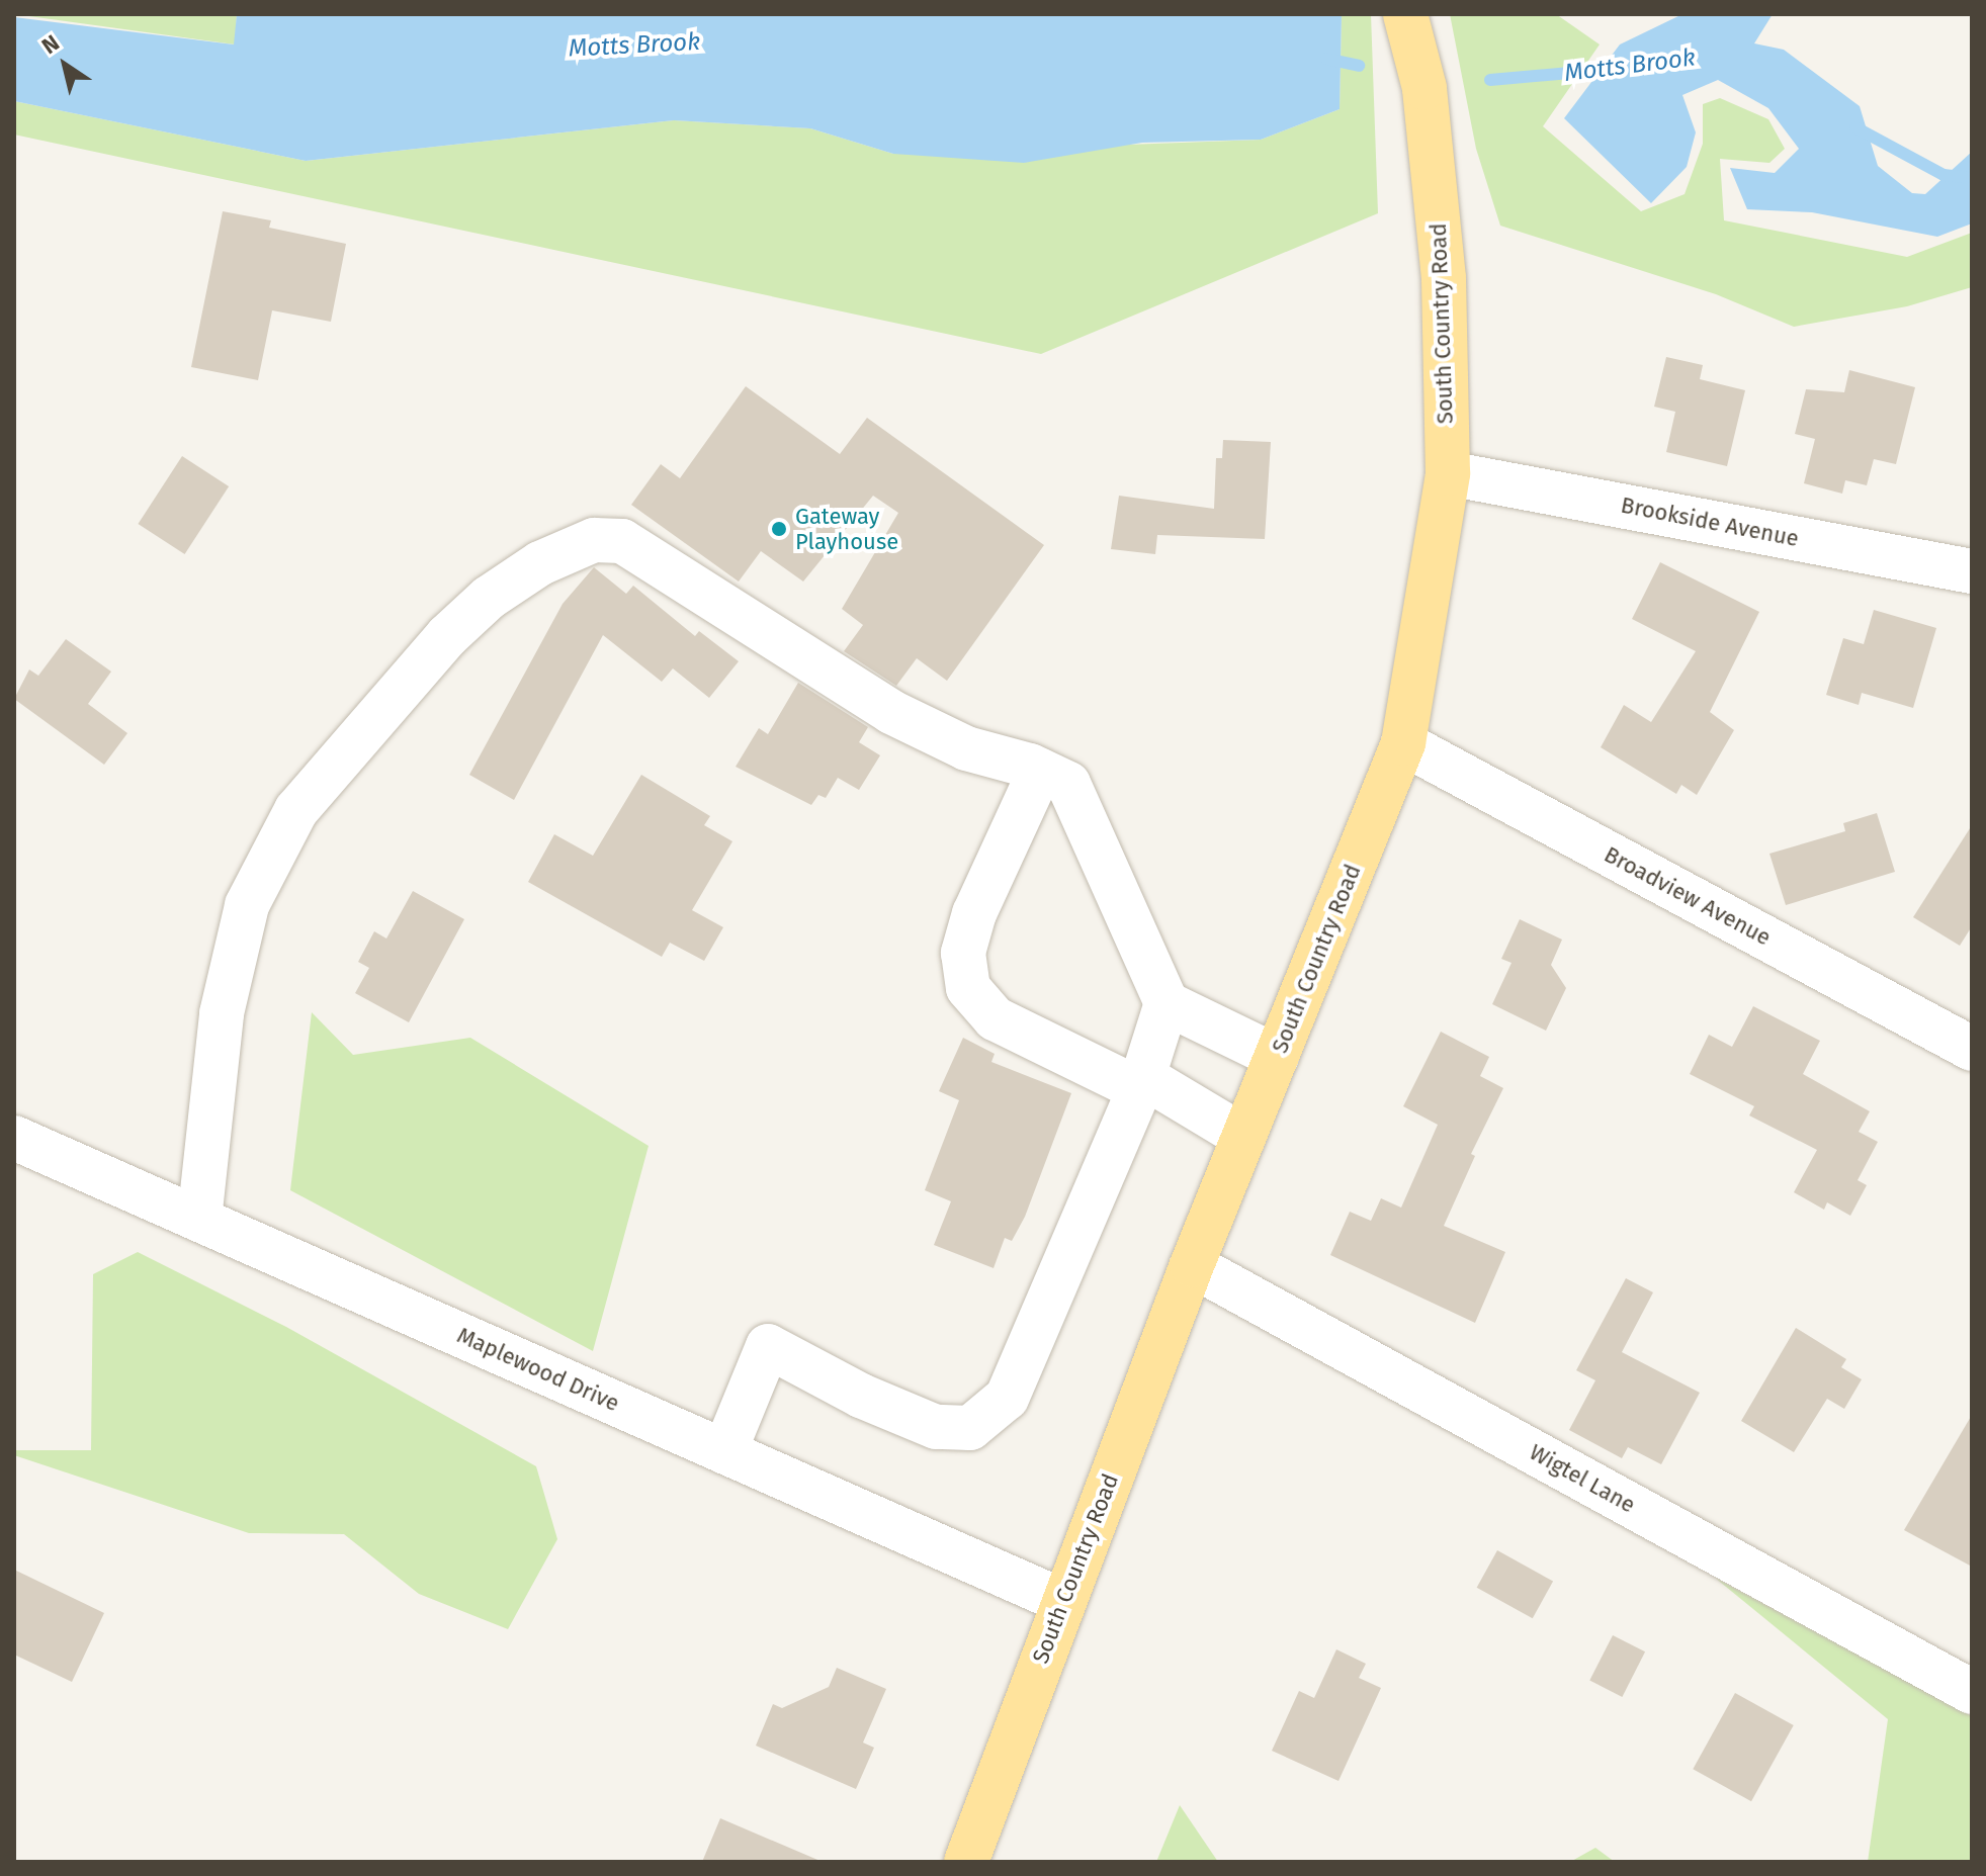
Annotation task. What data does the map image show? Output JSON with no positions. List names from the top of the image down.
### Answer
{
  "streets": {
    "main road": ["South Country Road"],
    "street": [
      "Brookside Avenue",
      "Broadview Avenue",
      "Maplewood Drive",
      "Wigtel Lane"
    ]
  },
  "crossings": [
    ["South Country Road", "Brookside Avenue"],
    ["South Country Road", "Broadview Avenue"],
    ["South Country Road", "Maplewood Drive"],
    ["South Country Road", "Wigtel Lane"]
  ],
  "water": ["Motts Brook"],
  "places": ["Gateway Playhouse"],
  "north": "top left"
}
